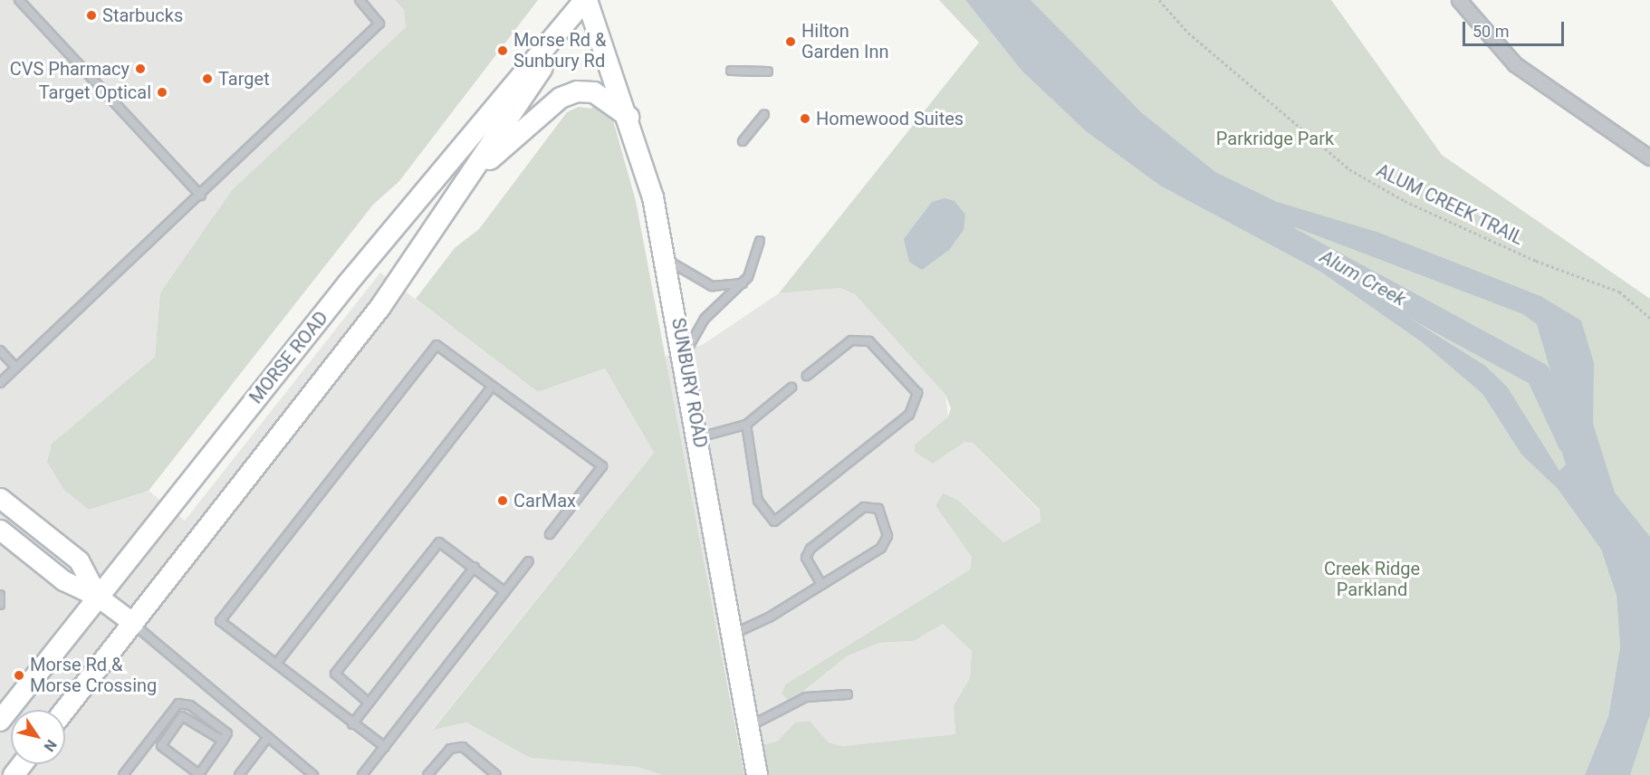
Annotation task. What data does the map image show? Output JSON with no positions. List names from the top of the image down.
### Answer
{
  "streets": {
    "main road": ["MORSE ROAD", "SUNBURY ROAD"],
    "path": ["ALUM CREEK TRAIL"]
  },
  "crossings": [
    ["MORSE ROAD", "SUNBURY ROAD"]
  ],
  "water": ["Alum Creek"],
  "parks": ["Parkridge Park", "Creek Ridge Parkland"],
  "places": [
    "Starbucks",
    "Hilton Garden Inn",
    "Morse Rd & Sunbury Rd",
    "CVS Pharmacy",
    "Target",
    "Target Optical",
    "Homewood Suites",
    "CarMax",
    "Morse Rd & Morse Crossing"
  ],
  "scale_bar": "50 m",
  "north": "bottom right"
}
